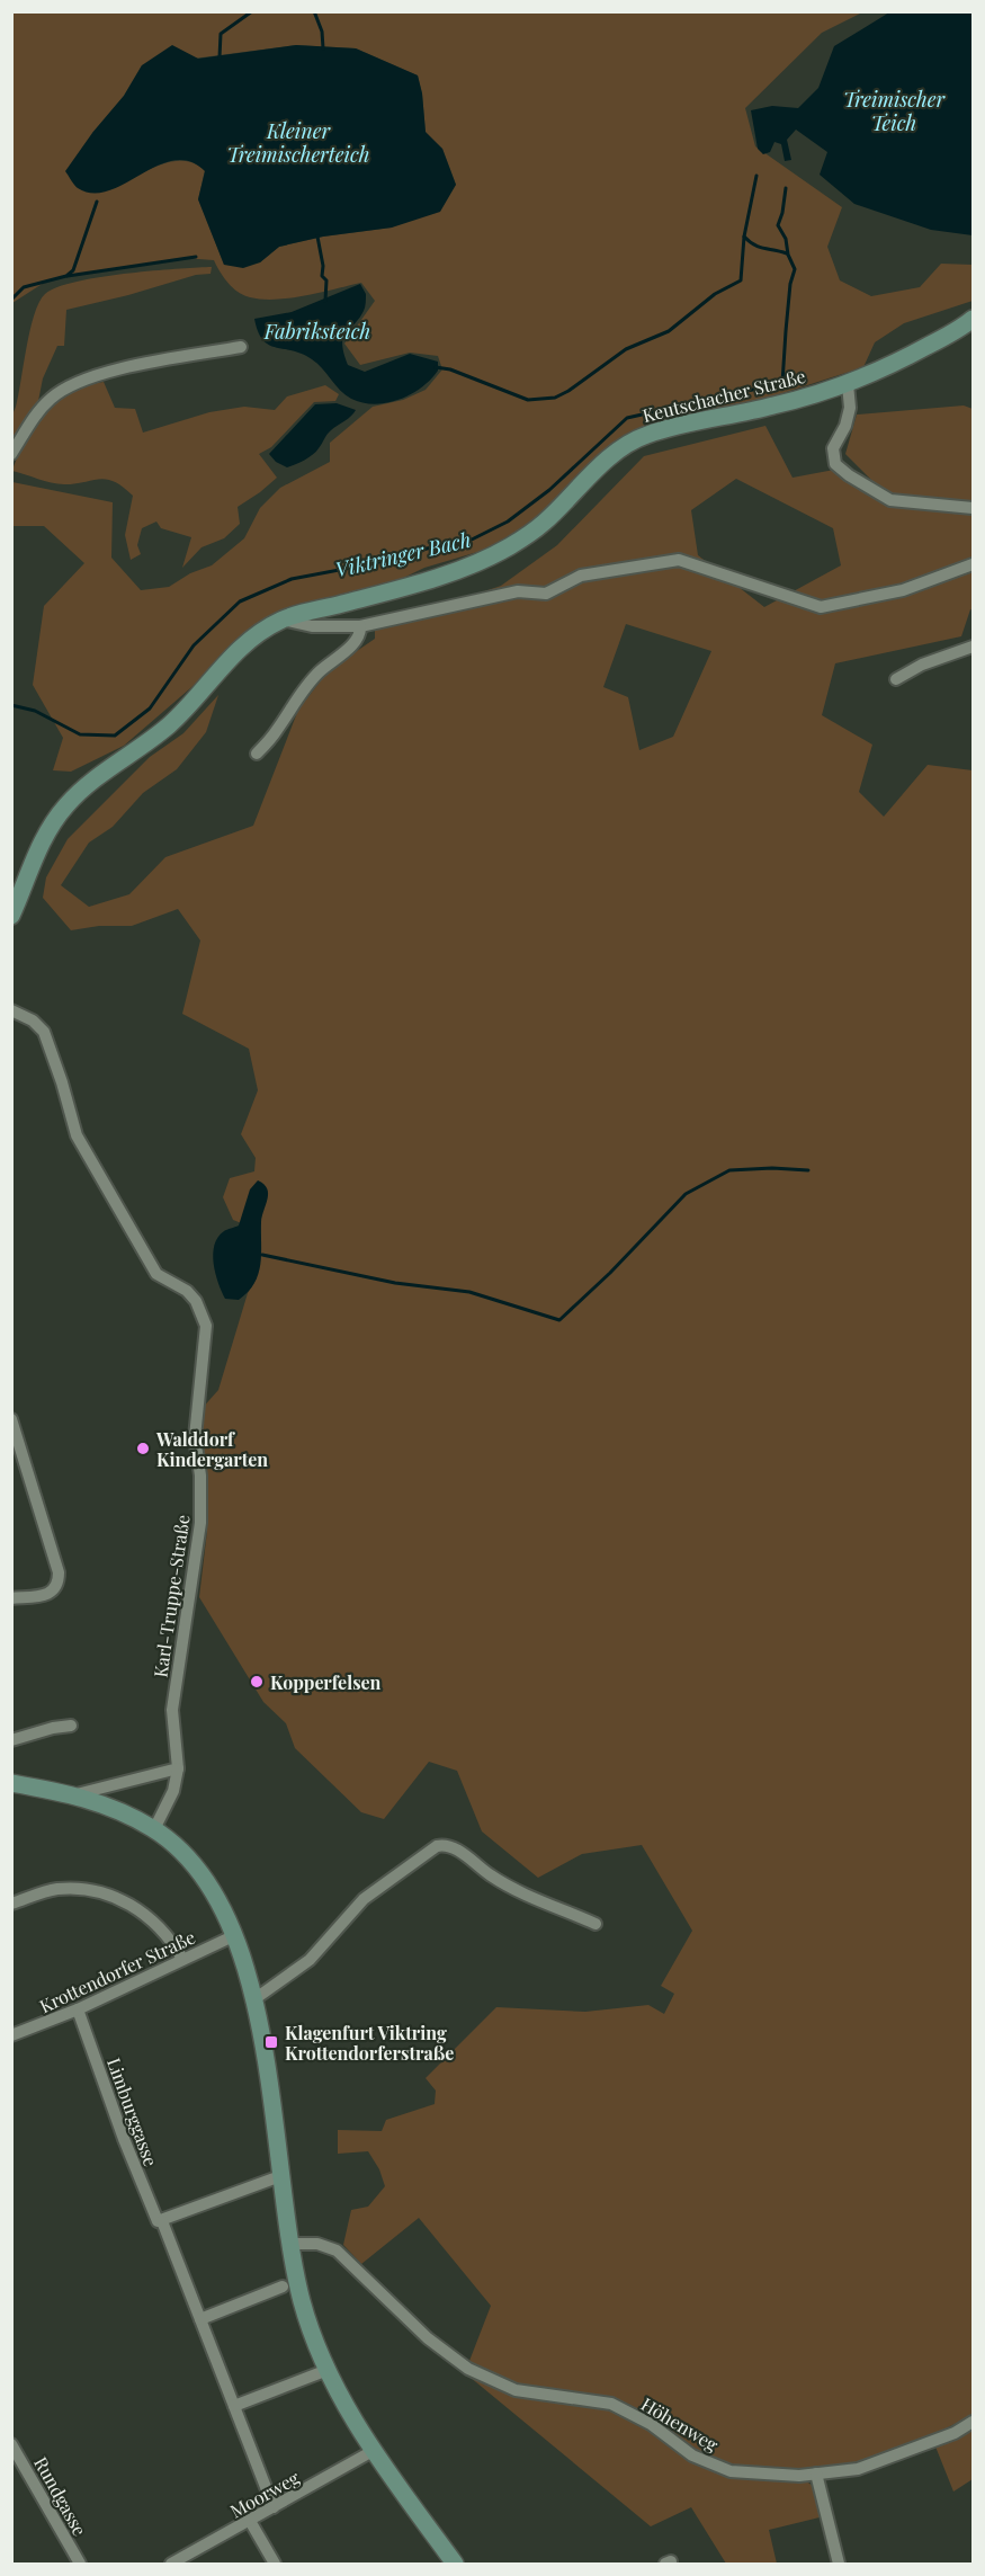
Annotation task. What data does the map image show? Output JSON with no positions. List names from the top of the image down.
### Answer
{
  "streets": {
    "main road": ["Keutschacher Straße"],
    "street": [
      "Karl-Truppe-Straße",
      "Krottendorfer Straße",
      "Limburggasse",
      "Höhenweg",
      "Moorweg",
      "Rundgasse"
    ]
  },
  "crossings": [
    ["Krottendorfer Straße", "Limburggasse"],
    ["Limburggasse", "Moorweg"]
  ],
  "water": [
    "Treimischer Teich",
    "Kleiner Treimischerteich",
    "Fabriksteich",
    "Viktringer Bach"
  ],
  "places": {
    "other": ["Walddorf Kindergarten", "Kopperfelsen"],
    "transit": ["Klagenfurt Viktring Krottendorferstraße"]
  }
}
